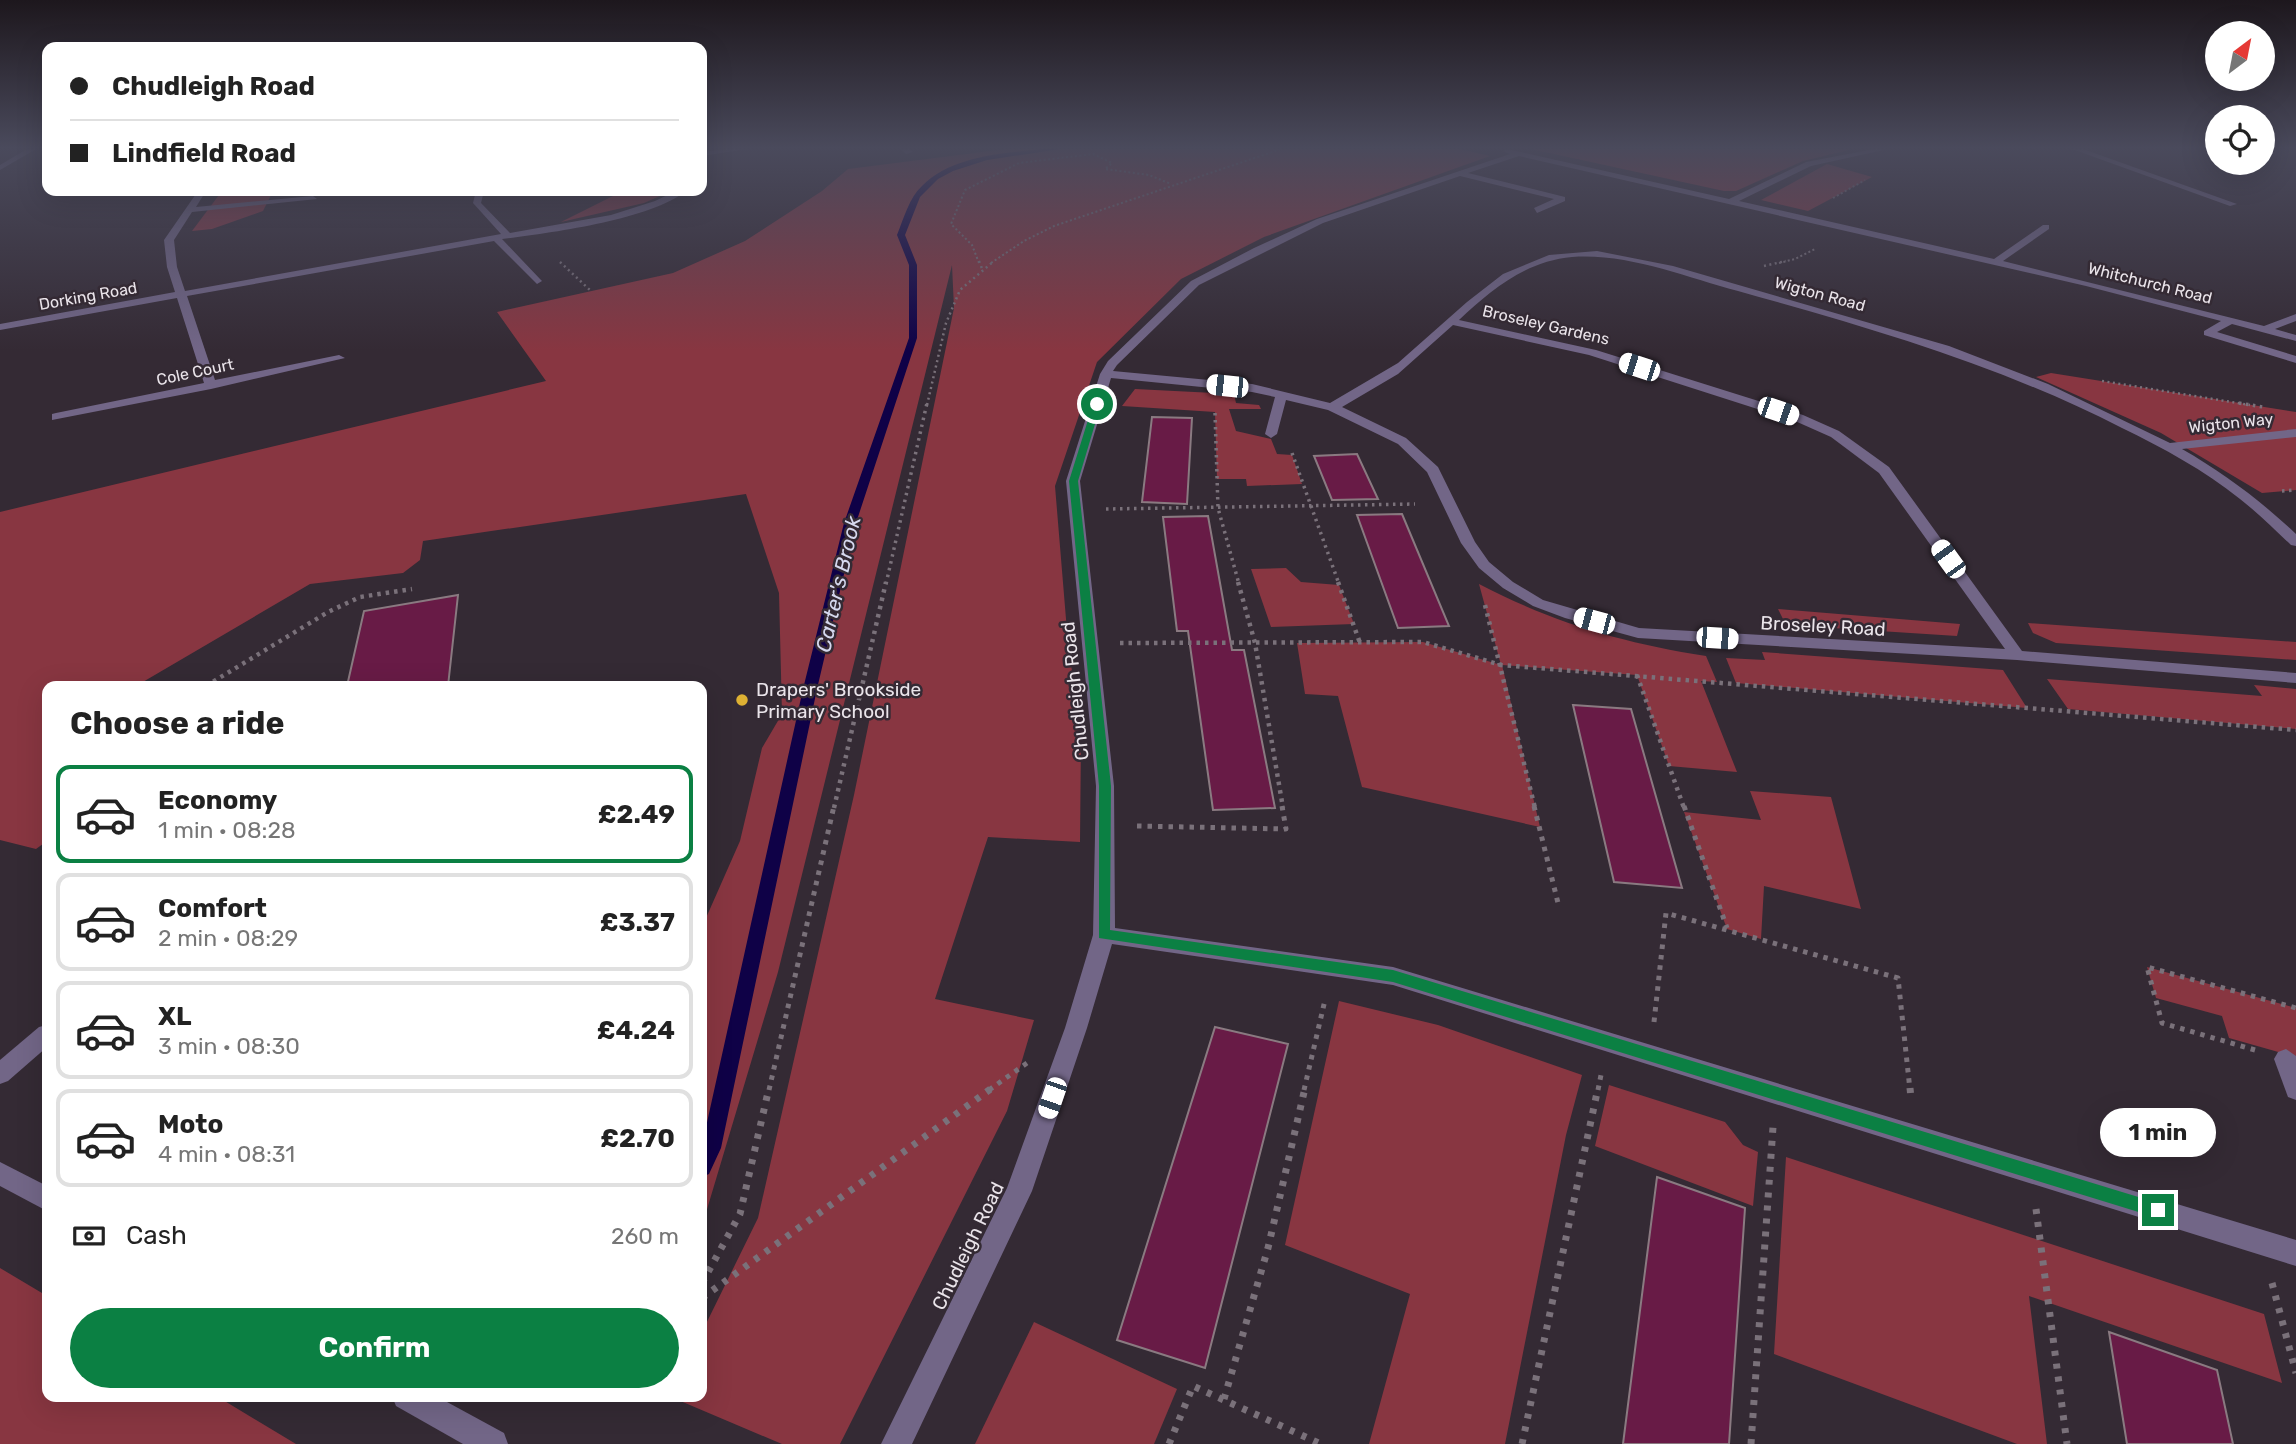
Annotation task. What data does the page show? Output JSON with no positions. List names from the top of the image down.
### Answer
{
  "streets": {
    "street": [
      "Whitchurch Road",
      "Wigton Road",
      "Dorking Road",
      "Broseley Gardens",
      "Cole Court",
      "Wigton Way",
      "Broseley Road",
      "Chudleigh Road"
    ]
  },
  "crossings": [
    ["Wigton Road", "Broseley Gardens"],
    ["Wigton Road", "Wigton Way"],
    ["Wigton Road", "Broseley Road"],
    ["Broseley Gardens", "Broseley Road"],
    ["Broseley Road", "Chudleigh Road"]
  ],
  "water": ["Carter's Brook"],
  "places": ["Drapers' Brookside Primary School"],
  "north": "top right",
  "page": {
    "banner": ["Chudleigh Road", "Lindfield Road"],
    "heading": "Choose a ride",
    "list": [
      {
        "name": "Economy",
        "note": "1 min · 08:28",
        "value": "£2.49"
      },
      {
        "name": "Comfort",
        "note": "2 min · 08:29",
        "value": "£3.37"
      },
      {
        "name": "XL",
        "note": "3 min · 08:30",
        "value": "£4.24"
      },
      {
        "name": "Moto",
        "note": "4 min · 08:31",
        "value": "£2.70"
      }
    ],
    "bubble": "1 min",
    "pay": ["Cash", "260 m"],
    "buttons": "Confirm"
  }
}
